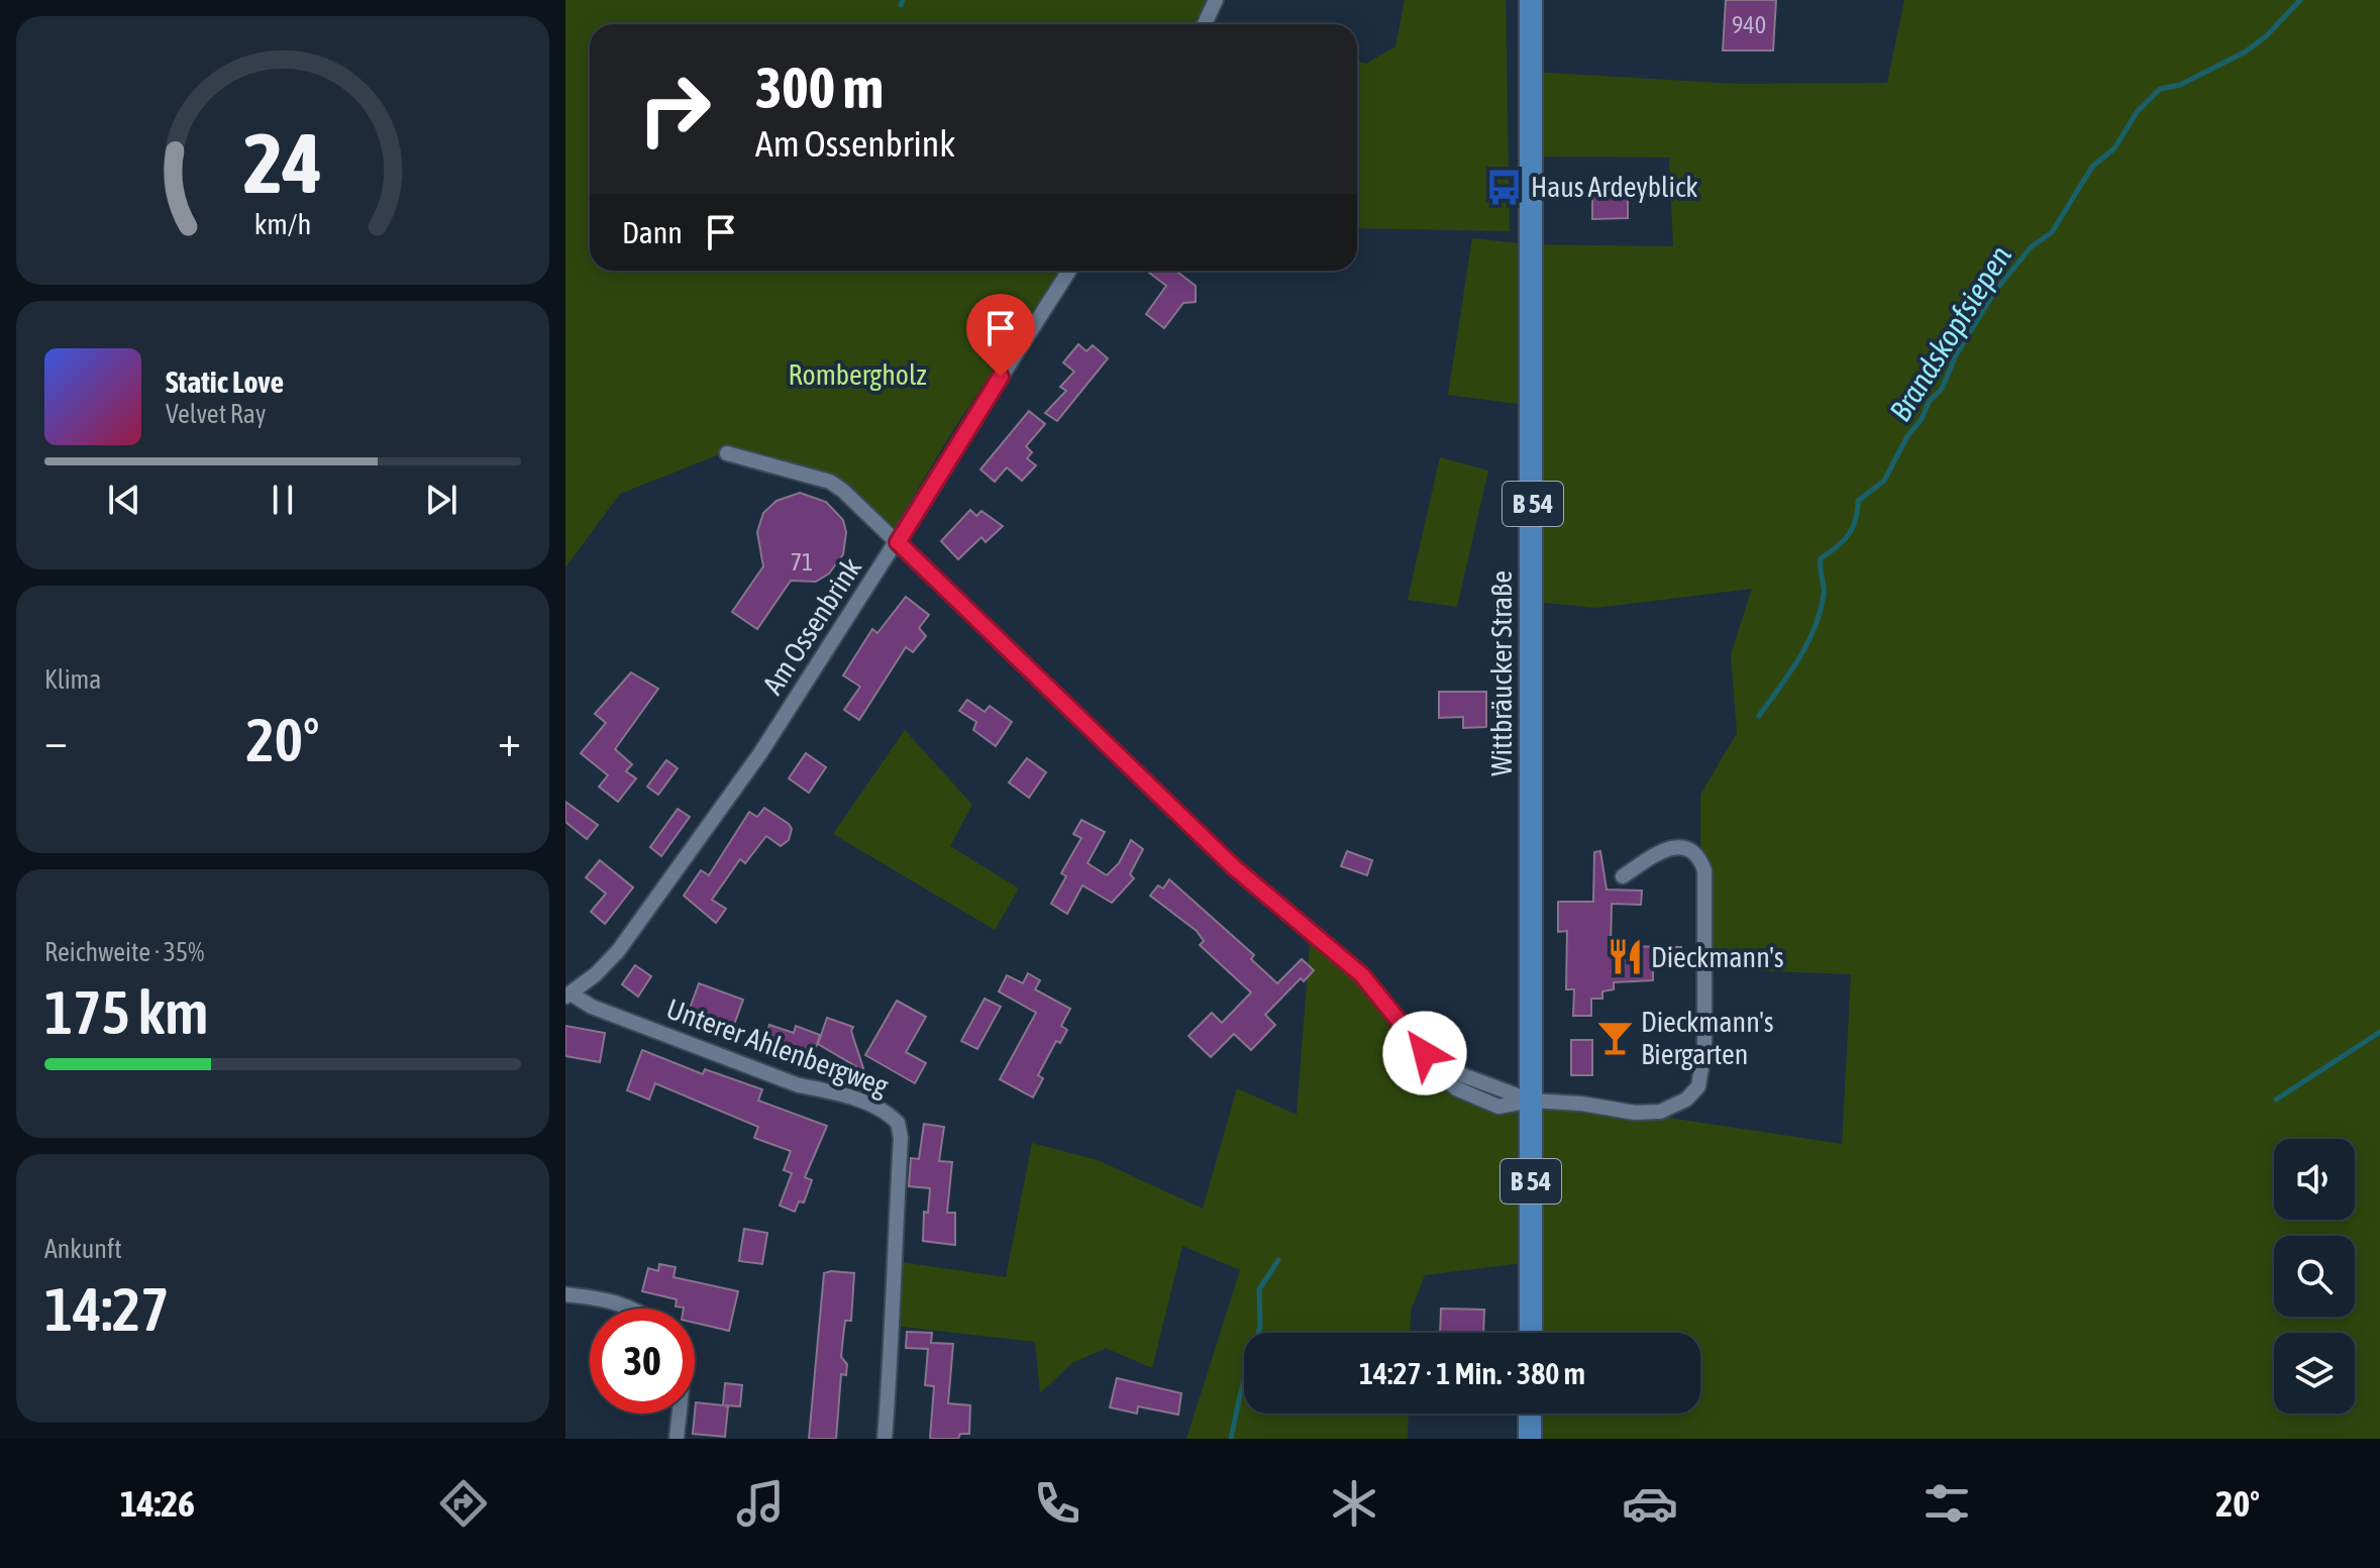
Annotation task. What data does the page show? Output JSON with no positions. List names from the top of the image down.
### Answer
{
  "streets": {
    "main road": ["B 54", "Wittbräucker Straße"],
    "street": ["Am Ossenbrink", "Unterer Ahlenbergweg"]
  },
  "crossings": [
    ["Am Ossenbrink", "Unterer Ahlenbergweg"]
  ],
  "water": ["Brandskopfsiepen"],
  "parks": ["Rombergholz"],
  "places": {
    "bus stop": ["Haus Ardeyblick"],
    "restaurant": ["Dieckmann's"],
    "bar": ["Dieckmann's Biergarten"]
  },
  "house_numbers": ["940", "71"],
  "page": {
    "turn": ["300 m", "Am Ossenbrink"],
    "then": "Dann",
    "song": ["Static Love", "Velvet Ray"],
    "tile": [
      "Klima",
      ["Reichweite · 35%", "175 km"],
      ["Ankunft", "14:27"]
    ],
    "heat": ["−", "20°", "+"],
    "limit": "30",
    "trip": "14:27 · 1 Min. · 380 m",
    "tabs": ["14:26", "20°"],
    "gauge": ["24", "km/h"]
  }
}
